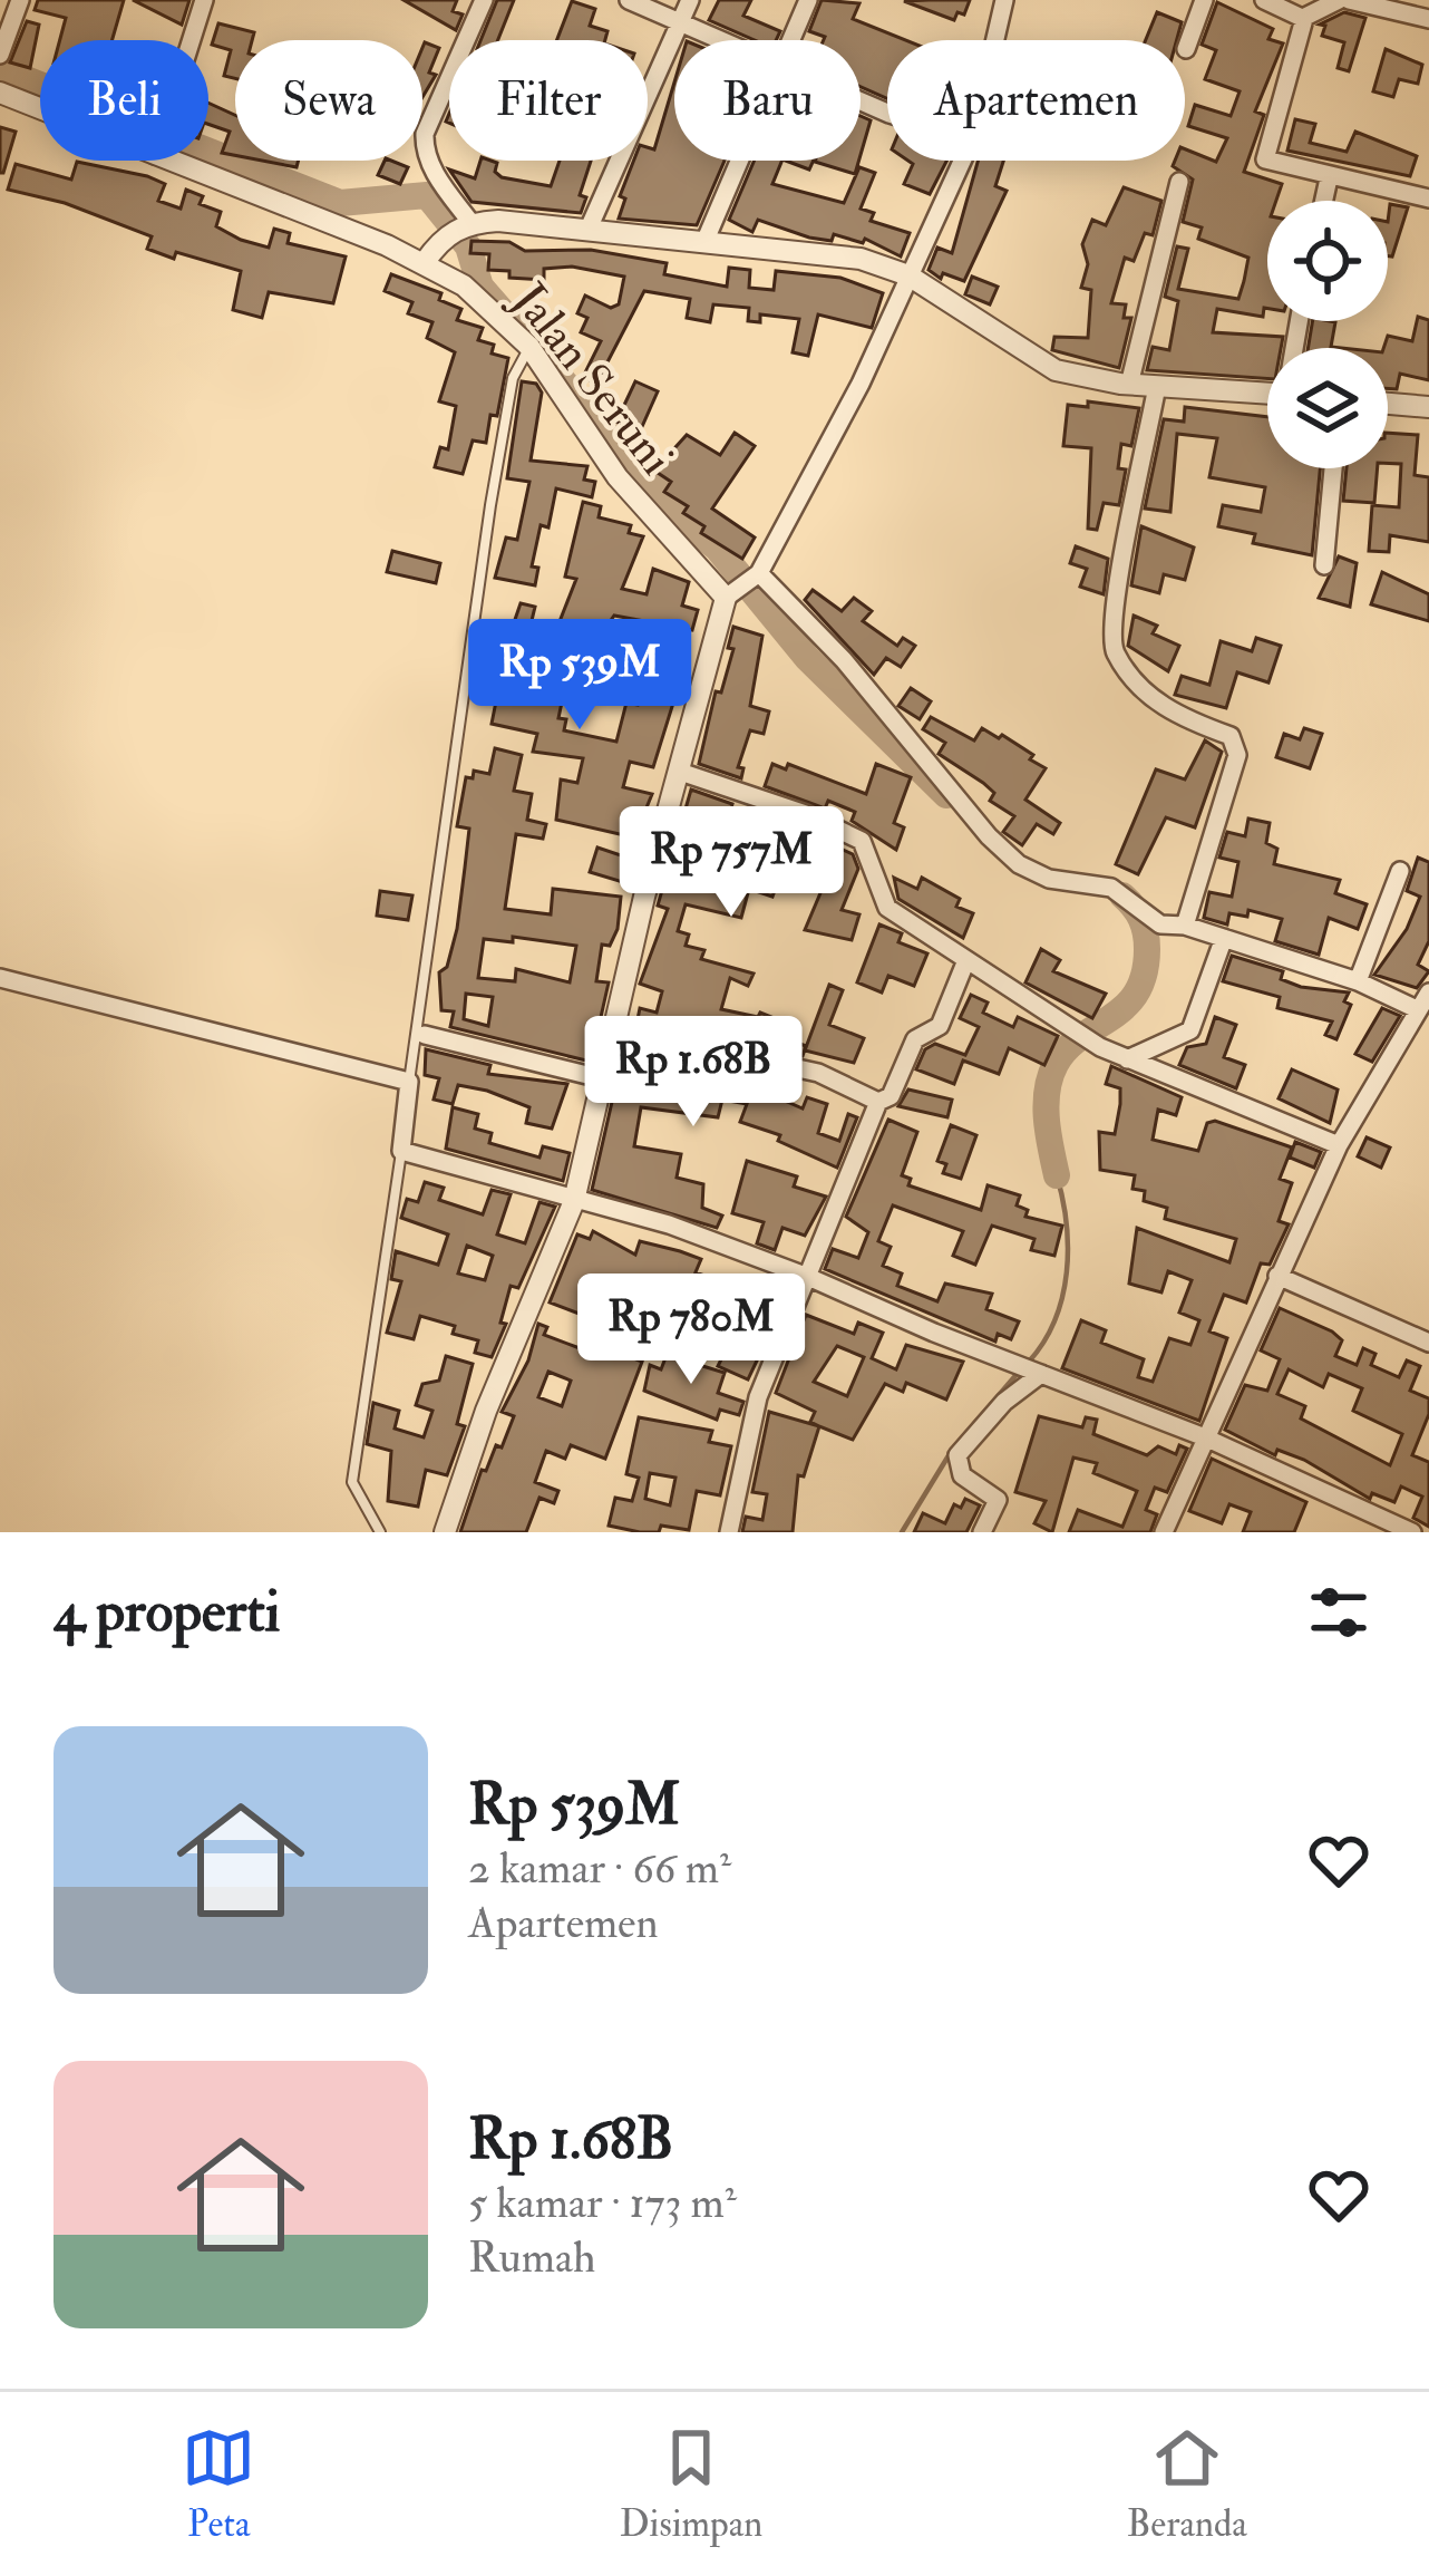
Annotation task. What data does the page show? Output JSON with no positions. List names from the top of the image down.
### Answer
{
  "streets": {
    "street": ["Jalan Seruni"]
  },
  "page": {
    "chip": [
      "Beli",
      "Sewa",
      "Filter",
      "Baru",
      "Apartemen"
    ],
    "price": [
      "Rp 539M",
      "Rp 757M",
      "Rp 1.68B",
      "Rp 780M"
    ],
    "heading": "4 properti",
    "list": [
      {
        "name": "Rp 539M",
        "note": "2 kamar · 66 m² · Apartemen"
      },
      {
        "name": "Rp 1.68B",
        "note": "5 kamar · 173 m² · Rumah"
      }
    ],
    "tabs": ["Peta", "Disimpan", "Beranda"]
  }
}
